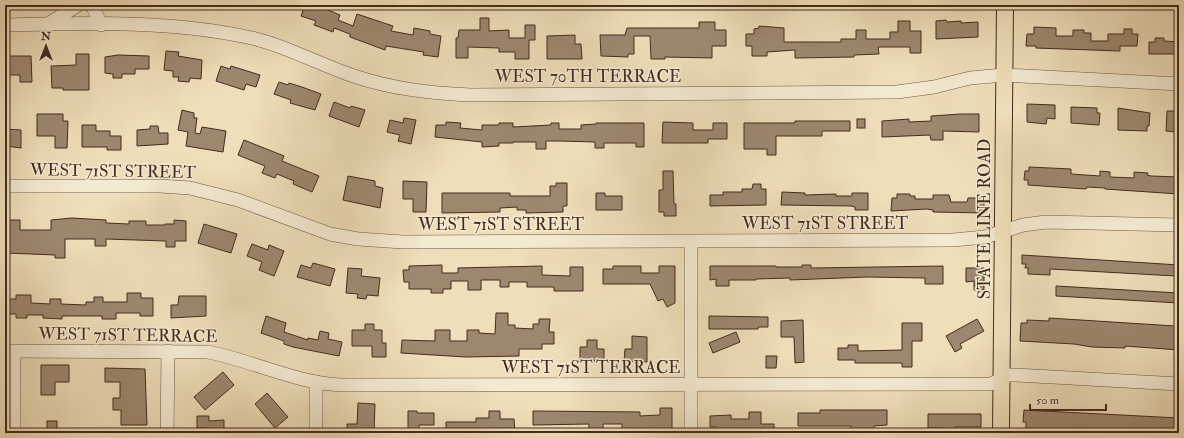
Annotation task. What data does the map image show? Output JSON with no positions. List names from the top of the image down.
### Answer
{
  "streets": {
    "main road": ["STATE LINE ROAD"],
    "street": ["WEST 70TH TERRACE", "WEST 71ST STREET", "WEST 71ST TERRACE"]
  },
  "crossings": [
    ["WEST 70TH TERRACE", "STATE LINE ROAD"],
    ["WEST 71ST STREET", "STATE LINE ROAD"],
    ["STATE LINE ROAD", "WEST 71ST TERRACE"]
  ],
  "scale_bar": "50 m",
  "north": "top"
}
